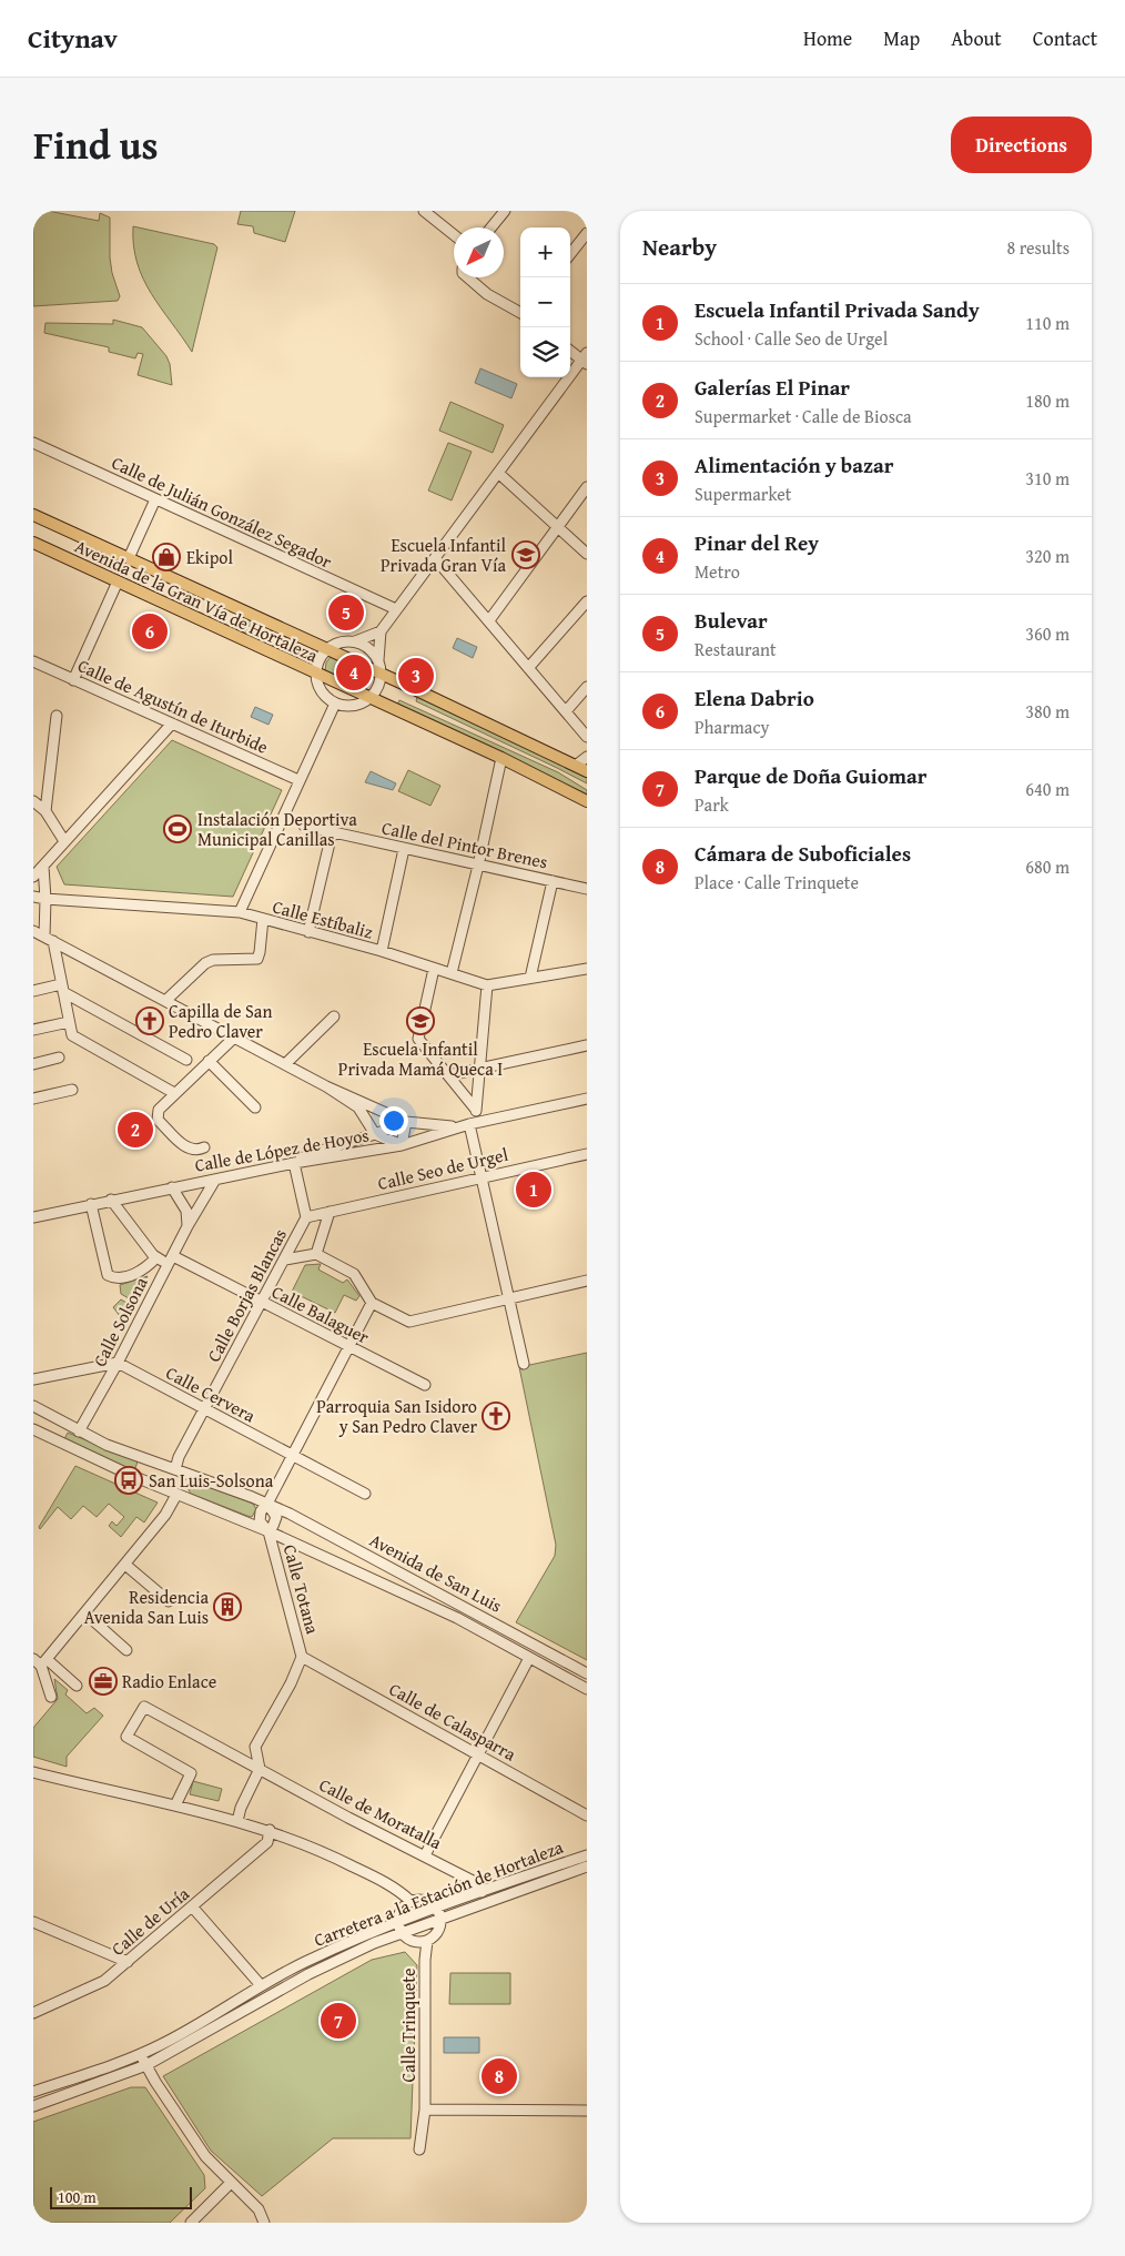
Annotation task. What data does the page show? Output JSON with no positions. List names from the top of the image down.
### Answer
{
  "streets": {
    "main road": ["Avenida de la Gran Vía de Hortaleza"],
    "street": [
      "Calle de Julián González Segador",
      "Calle de Agustín de Iturbide",
      "Calle del Pintor Brenes",
      "Calle Estíbaliz",
      "Calle de López de Hoyos",
      "Calle Seo de Urgel",
      "Calle Borjas Blancas",
      "Calle Balaguer",
      "Calle Solsona",
      "Calle Cervera",
      "Avenida de San Luis",
      "Calle Totana",
      "Calle de Calasparra",
      "Calle de Moratalla",
      "Carretera a la Estación de Hortaleza",
      "Calle de Uría",
      "Calle Trinquete"
    ]
  },
  "crossings": [
    ["Calle de López de Hoyos", "Calle Borjas Blancas"],
    ["Calle de López de Hoyos", "Calle Solsona"],
    ["Calle Seo de Urgel", "Calle Borjas Blancas"],
    ["Calle Borjas Blancas", "Calle Balaguer"],
    ["Calle Borjas Blancas", "Calle Cervera"],
    ["Calle Borjas Blancas", "Avenida de San Luis"],
    ["Calle Balaguer", "Calle Solsona"],
    ["Calle Solsona", "Calle Cervera"],
    ["Calle Solsona", "Avenida de San Luis"],
    ["Avenida de San Luis", "Calle Totana"],
    ["Calle Totana", "Calle de Calasparra"],
    ["Calle de Moratalla", "Carretera a la Estación de Hortaleza"]
  ],
  "places": {
    "school or university": ["Escuela Infantil Privada Gran Vía", "Escuela Infantil Privada Mamá Queca I"],
    "shop": ["Ekipol"],
    "sports": ["Instalación Deportiva Municipal Canillas"],
    "church": ["Capilla de San Pedro Claver", "Parroquia San Isidoro y San Pedro Claver"],
    "bus stop": ["San Luis-Solsona"],
    "building": ["Residencia Avenida San Luis"],
    "office": ["Radio Enlace"]
  },
  "scale_bar": "100 m",
  "north": "bottom left",
  "page": {
    "header": "Citynav",
    "nav": [
      "Home",
      "Map",
      "About",
      "Contact"
    ],
    "title": "Find us",
    "buttons": "Directions",
    "heading": ["Nearby", "8 results"],
    "map_buttons": ["+", "−"],
    "list": [
      {
        "mark": "1",
        "name": "Escuela Infantil Privada Sandy",
        "note": "School · Calle Seo de Urgel",
        "value": "110 m"
      },
      {
        "mark": "2",
        "name": "Galerías El Pinar",
        "note": "Supermarket · Calle de Biosca",
        "value": "180 m"
      },
      {
        "mark": "3",
        "name": "Alimentación y bazar",
        "note": "Supermarket",
        "value": "310 m"
      },
      {
        "mark": "4",
        "name": "Pinar del Rey",
        "note": "Metro",
        "value": "320 m"
      },
      {
        "mark": "5",
        "name": "Bulevar",
        "note": "Restaurant",
        "value": "360 m"
      },
      {
        "mark": "6",
        "name": "Elena Dabrio",
        "note": "Pharmacy",
        "value": "380 m"
      },
      {
        "mark": "7",
        "name": "Parque de Doña Guiomar",
        "note": "Park",
        "value": "640 m"
      },
      {
        "mark": "8",
        "name": "Cámara de Suboficiales",
        "note": "Place · Calle Trinquete",
        "value": "680 m"
      }
    ],
    "pins": [
      "5",
      "6",
      "4",
      "3",
      "2",
      "1",
      "7",
      "8"
    ],
    "scale": "100 m"
  }
}
